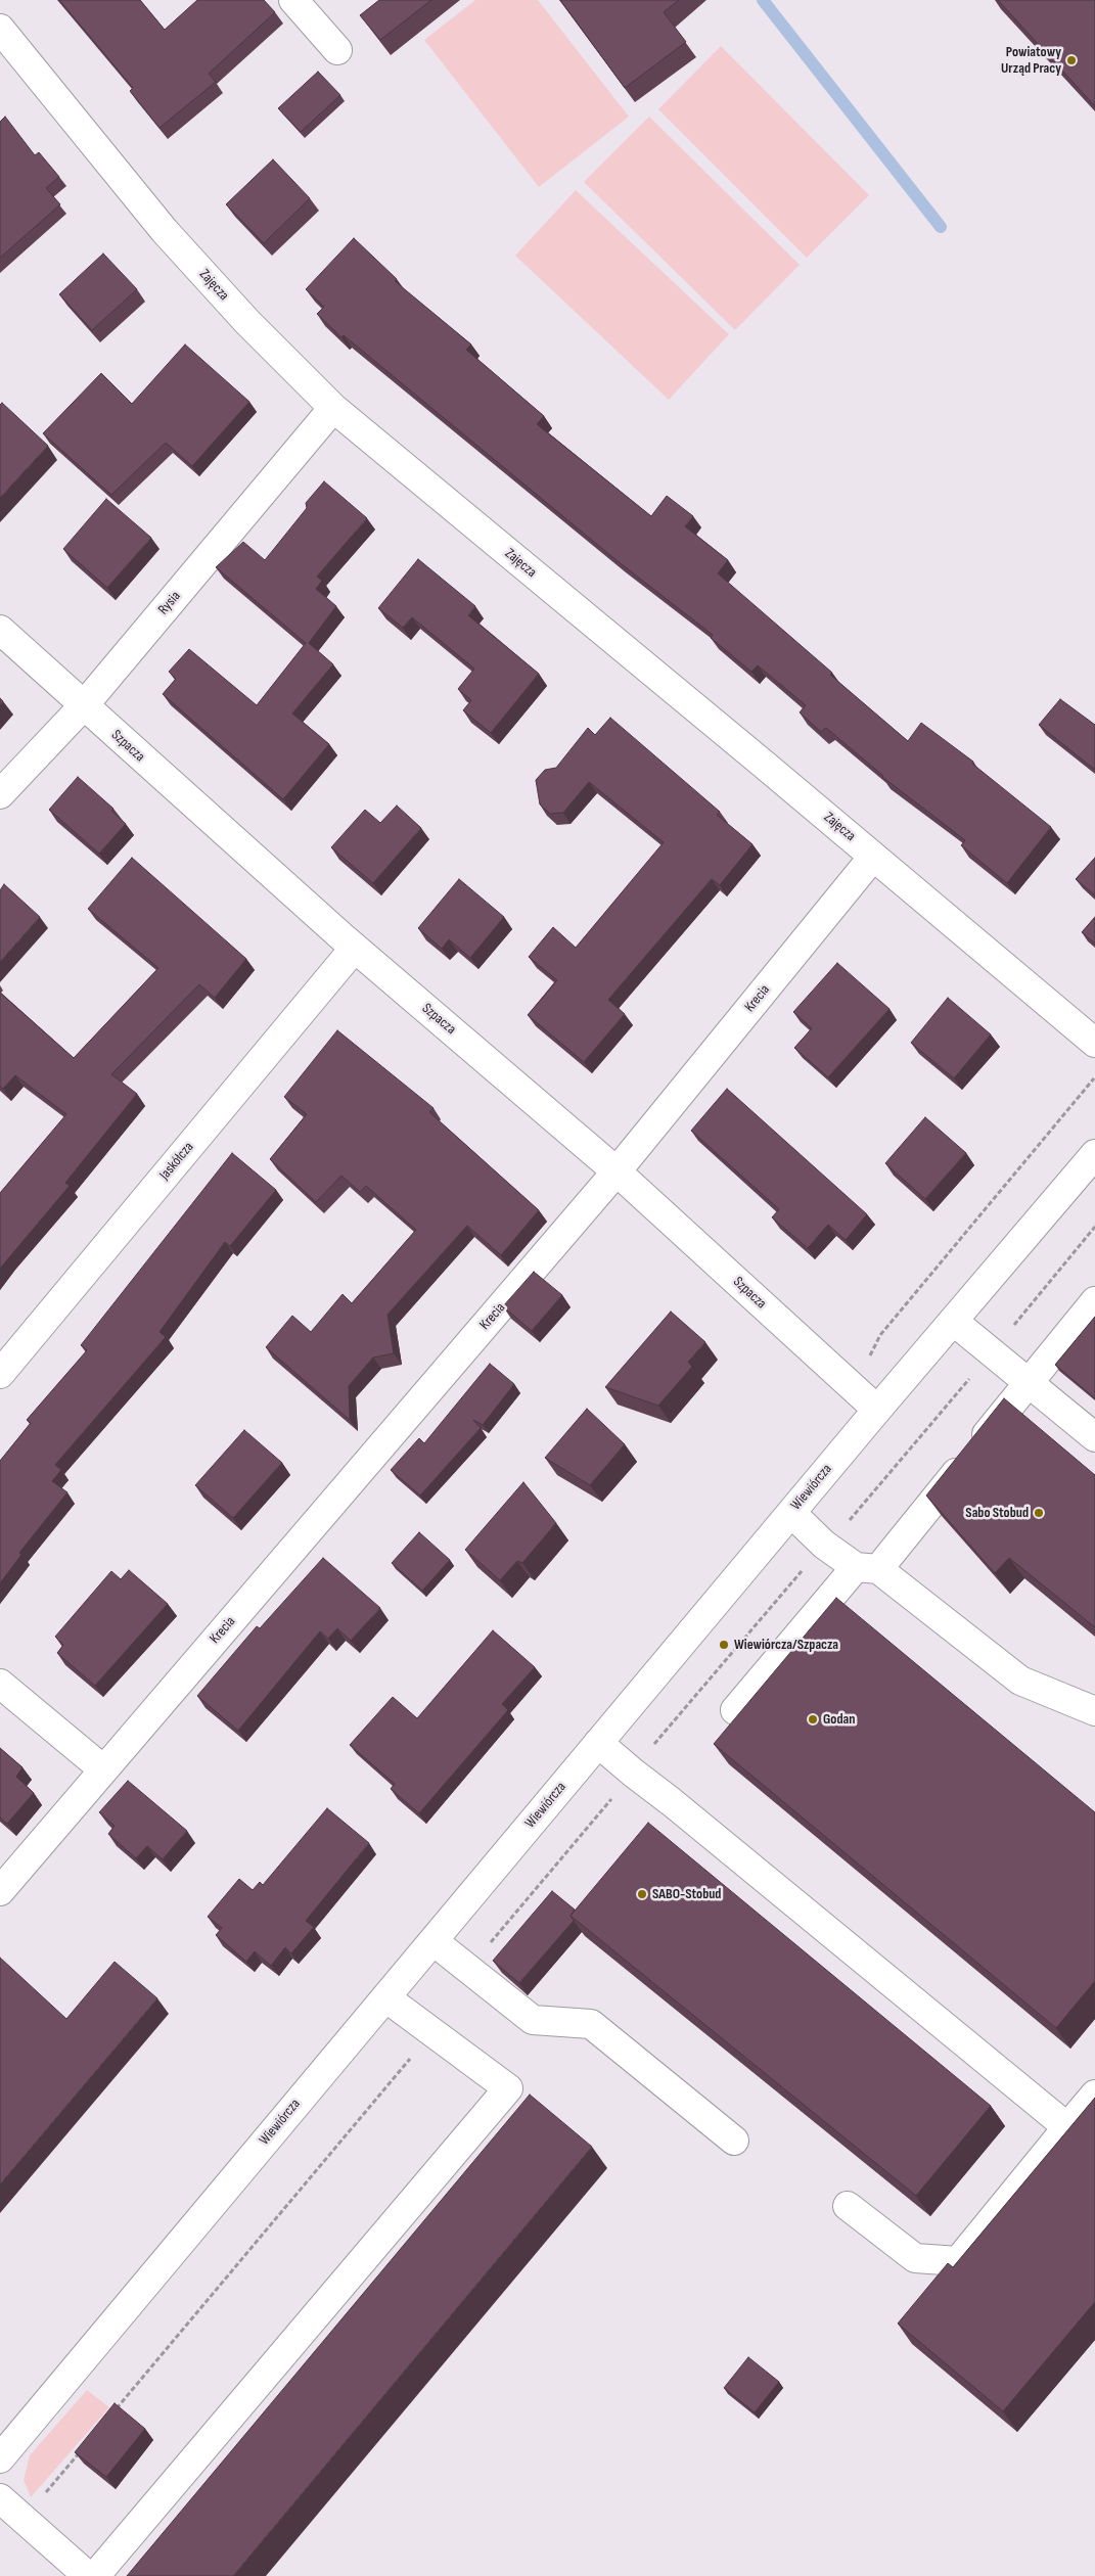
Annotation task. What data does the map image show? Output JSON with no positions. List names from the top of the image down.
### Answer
{
  "streets": {
    "street": [
      "Zajęcza",
      "Rysia",
      "Szpacza",
      "Krecia",
      "Jaskółcza",
      "Wiewiórcza"
    ]
  },
  "crossings": [
    ["Zajęcza", "Rysia"],
    ["Zajęcza", "Krecia"],
    ["Rysia", "Szpacza"],
    ["Szpacza", "Krecia"],
    ["Szpacza", "Jaskółcza"],
    ["Szpacza", "Wiewiórcza"]
  ],
  "places": [
    "Powiatowy Urząd Pracy",
    "Sabo Stobud",
    "Wiewiórcza/Szpacza",
    "Godan",
    "SABO-Stobud"
  ]
}
